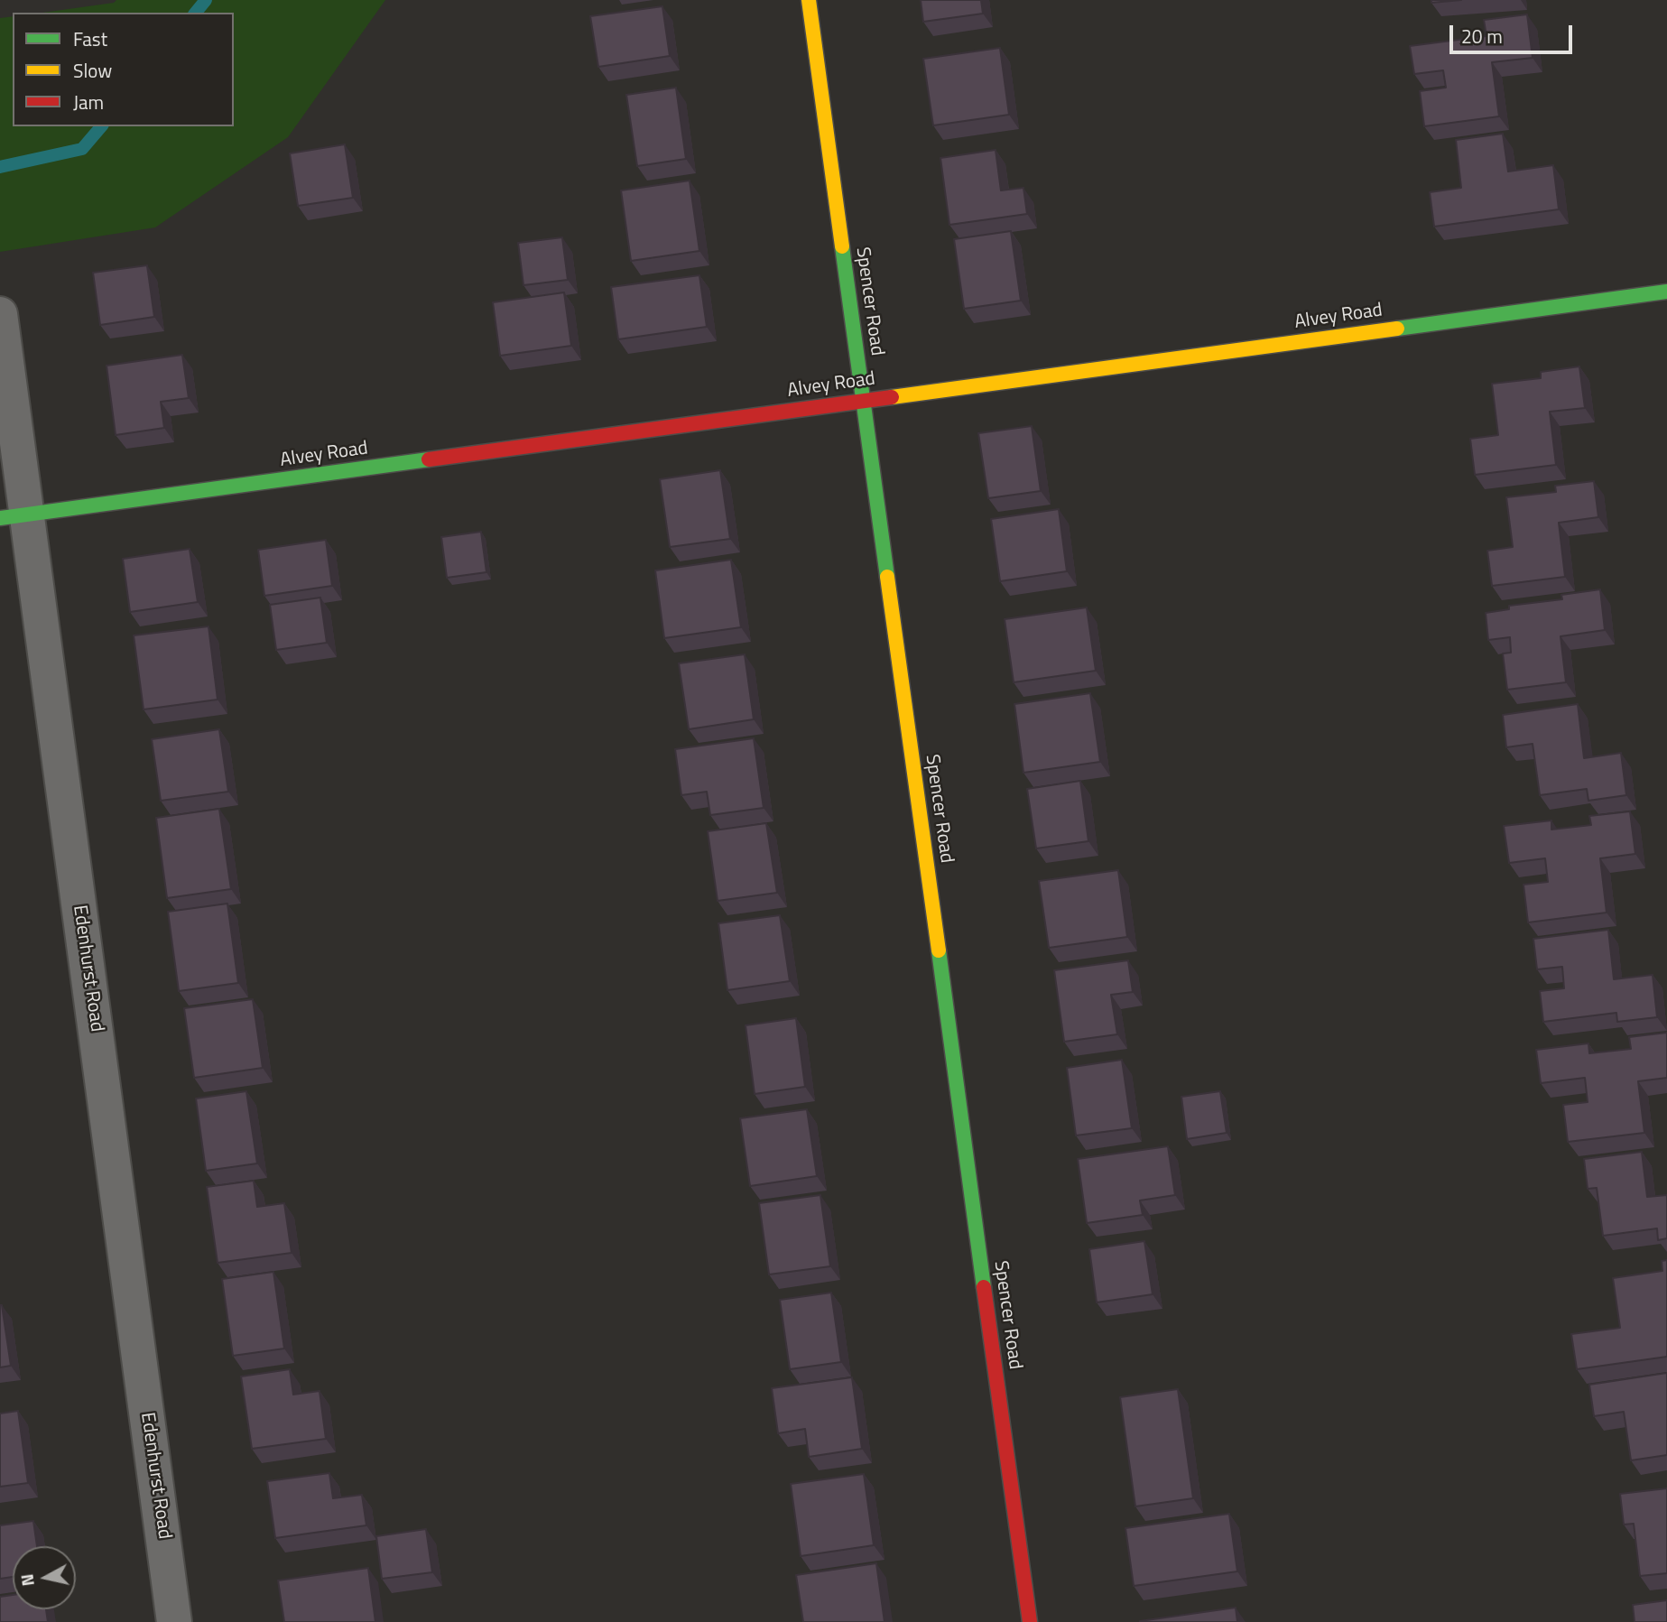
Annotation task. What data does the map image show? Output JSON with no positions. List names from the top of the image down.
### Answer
{
  "streets": {
    "street": ["Spencer Road", "Alvey Road", "Edenhurst Road"]
  },
  "crossings": [
    ["Spencer Road", "Alvey Road"],
    ["Alvey Road", "Edenhurst Road"]
  ],
  "legend": ["Fast", "Slow", "Jam"],
  "scale_bar": "20 m",
  "north": "left"
}
